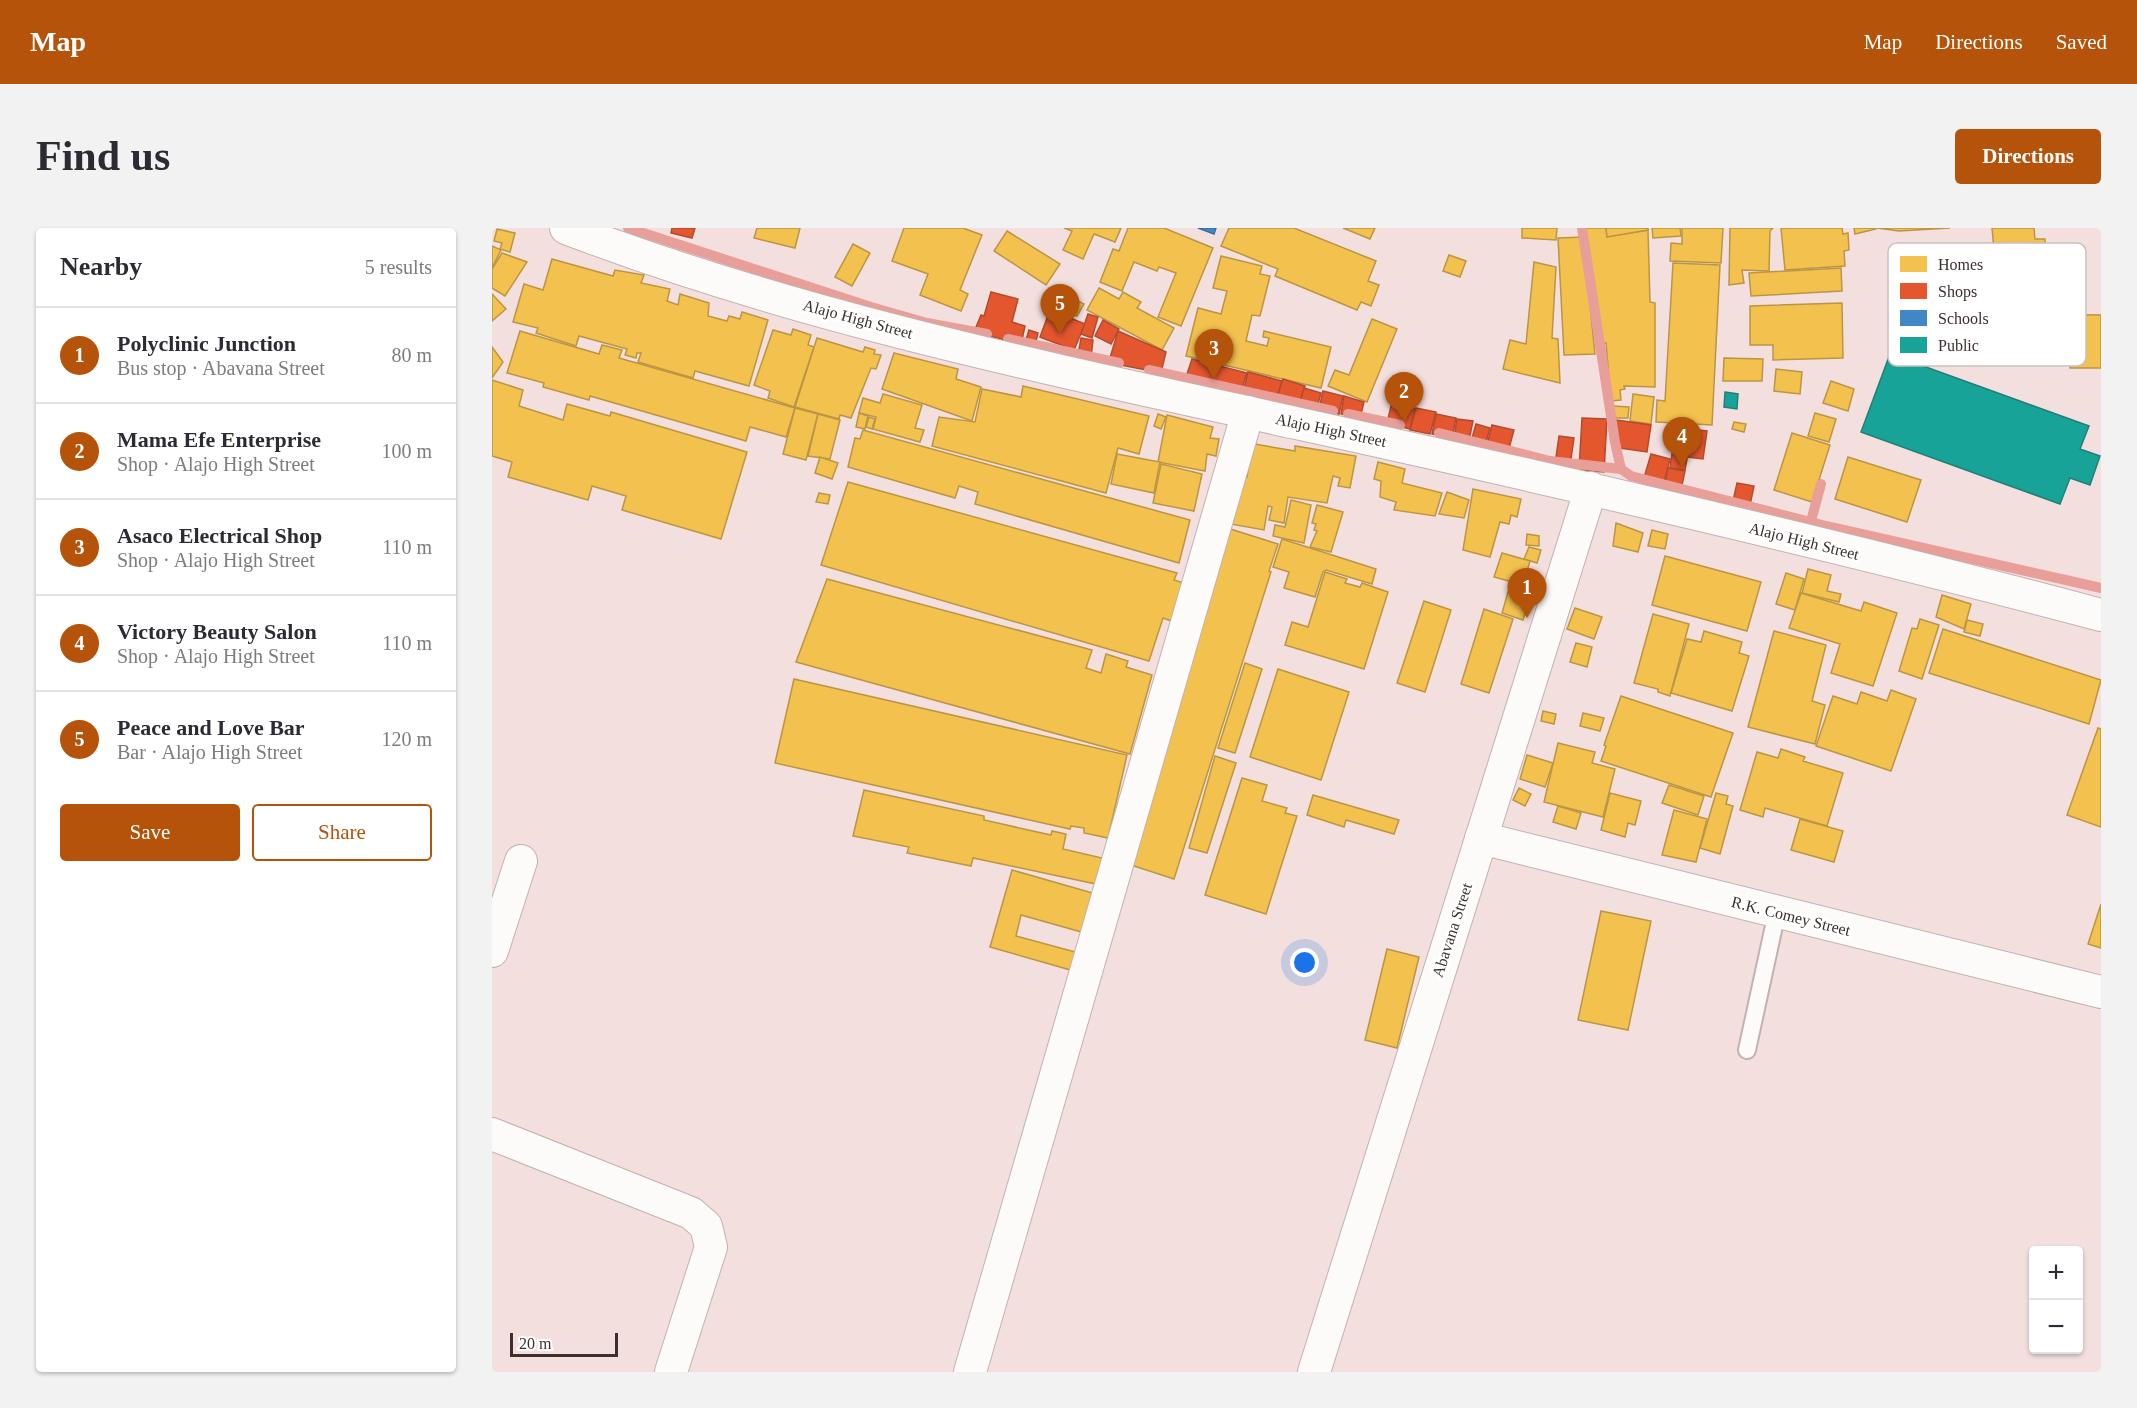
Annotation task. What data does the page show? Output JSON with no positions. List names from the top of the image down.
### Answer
{
  "streets": {
    "street": ["Alajo High Street", "R.K. Comey Street", "Abavana Street"]
  },
  "crossings": [
    ["Alajo High Street", "Abavana Street"],
    ["R.K. Comey Street", "Abavana Street"]
  ],
  "legend": [
    "Homes",
    "Shops",
    "Schools",
    "Public"
  ],
  "scale_bar": "20 m",
  "page": {
    "header": "Map",
    "nav": ["Map", "Directions", "Saved"],
    "buttons": [
      "Directions",
      ["Save", "Share"]
    ],
    "title": "Find us",
    "heading": ["Nearby", "5 results"],
    "pins": [
      "5",
      "3",
      "2",
      "4",
      "1"
    ],
    "list": [
      {
        "mark": "1",
        "name": "Polyclinic Junction",
        "note": "Bus stop · Abavana Street",
        "value": "80 m"
      },
      {
        "mark": "2",
        "name": "Mama Efe Enterprise",
        "note": "Shop · Alajo High Street",
        "value": "100 m"
      },
      {
        "mark": "3",
        "name": "Asaco Electrical Shop",
        "note": "Shop · Alajo High Street",
        "value": "110 m"
      },
      {
        "mark": "4",
        "name": "Victory Beauty Salon",
        "note": "Shop · Alajo High Street",
        "value": "110 m"
      },
      {
        "mark": "5",
        "name": "Peace and Love Bar",
        "note": "Bar · Alajo High Street",
        "value": "120 m"
      }
    ],
    "map_buttons": ["+", "−"],
    "scale": "20 m"
  }
}
